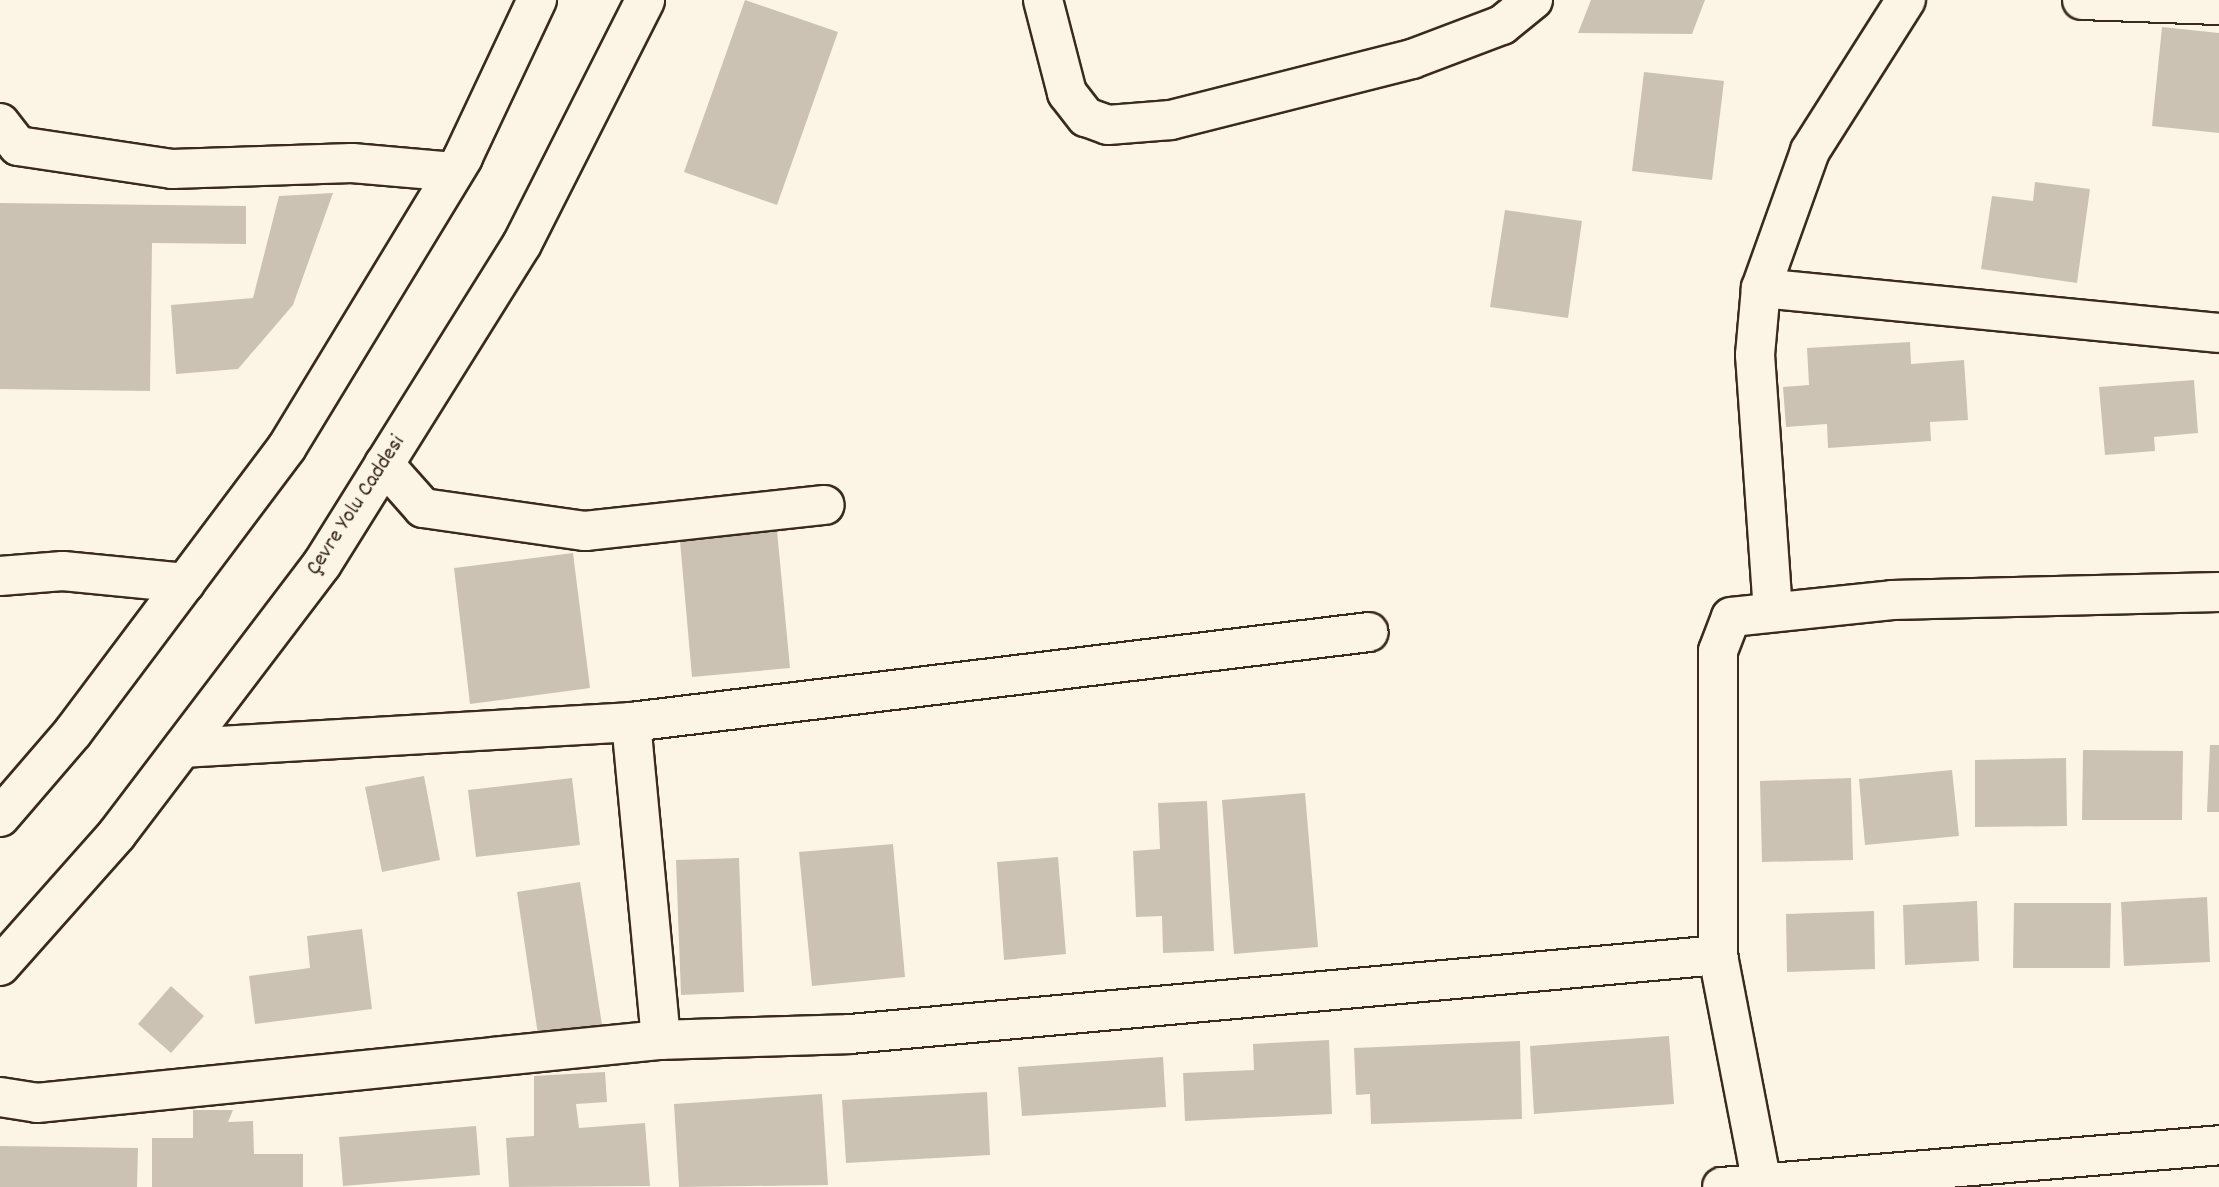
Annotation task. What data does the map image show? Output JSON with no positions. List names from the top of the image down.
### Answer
{
  "streets": {
    "main road": ["Çevre Yolu Caddesi"]
  }
}
